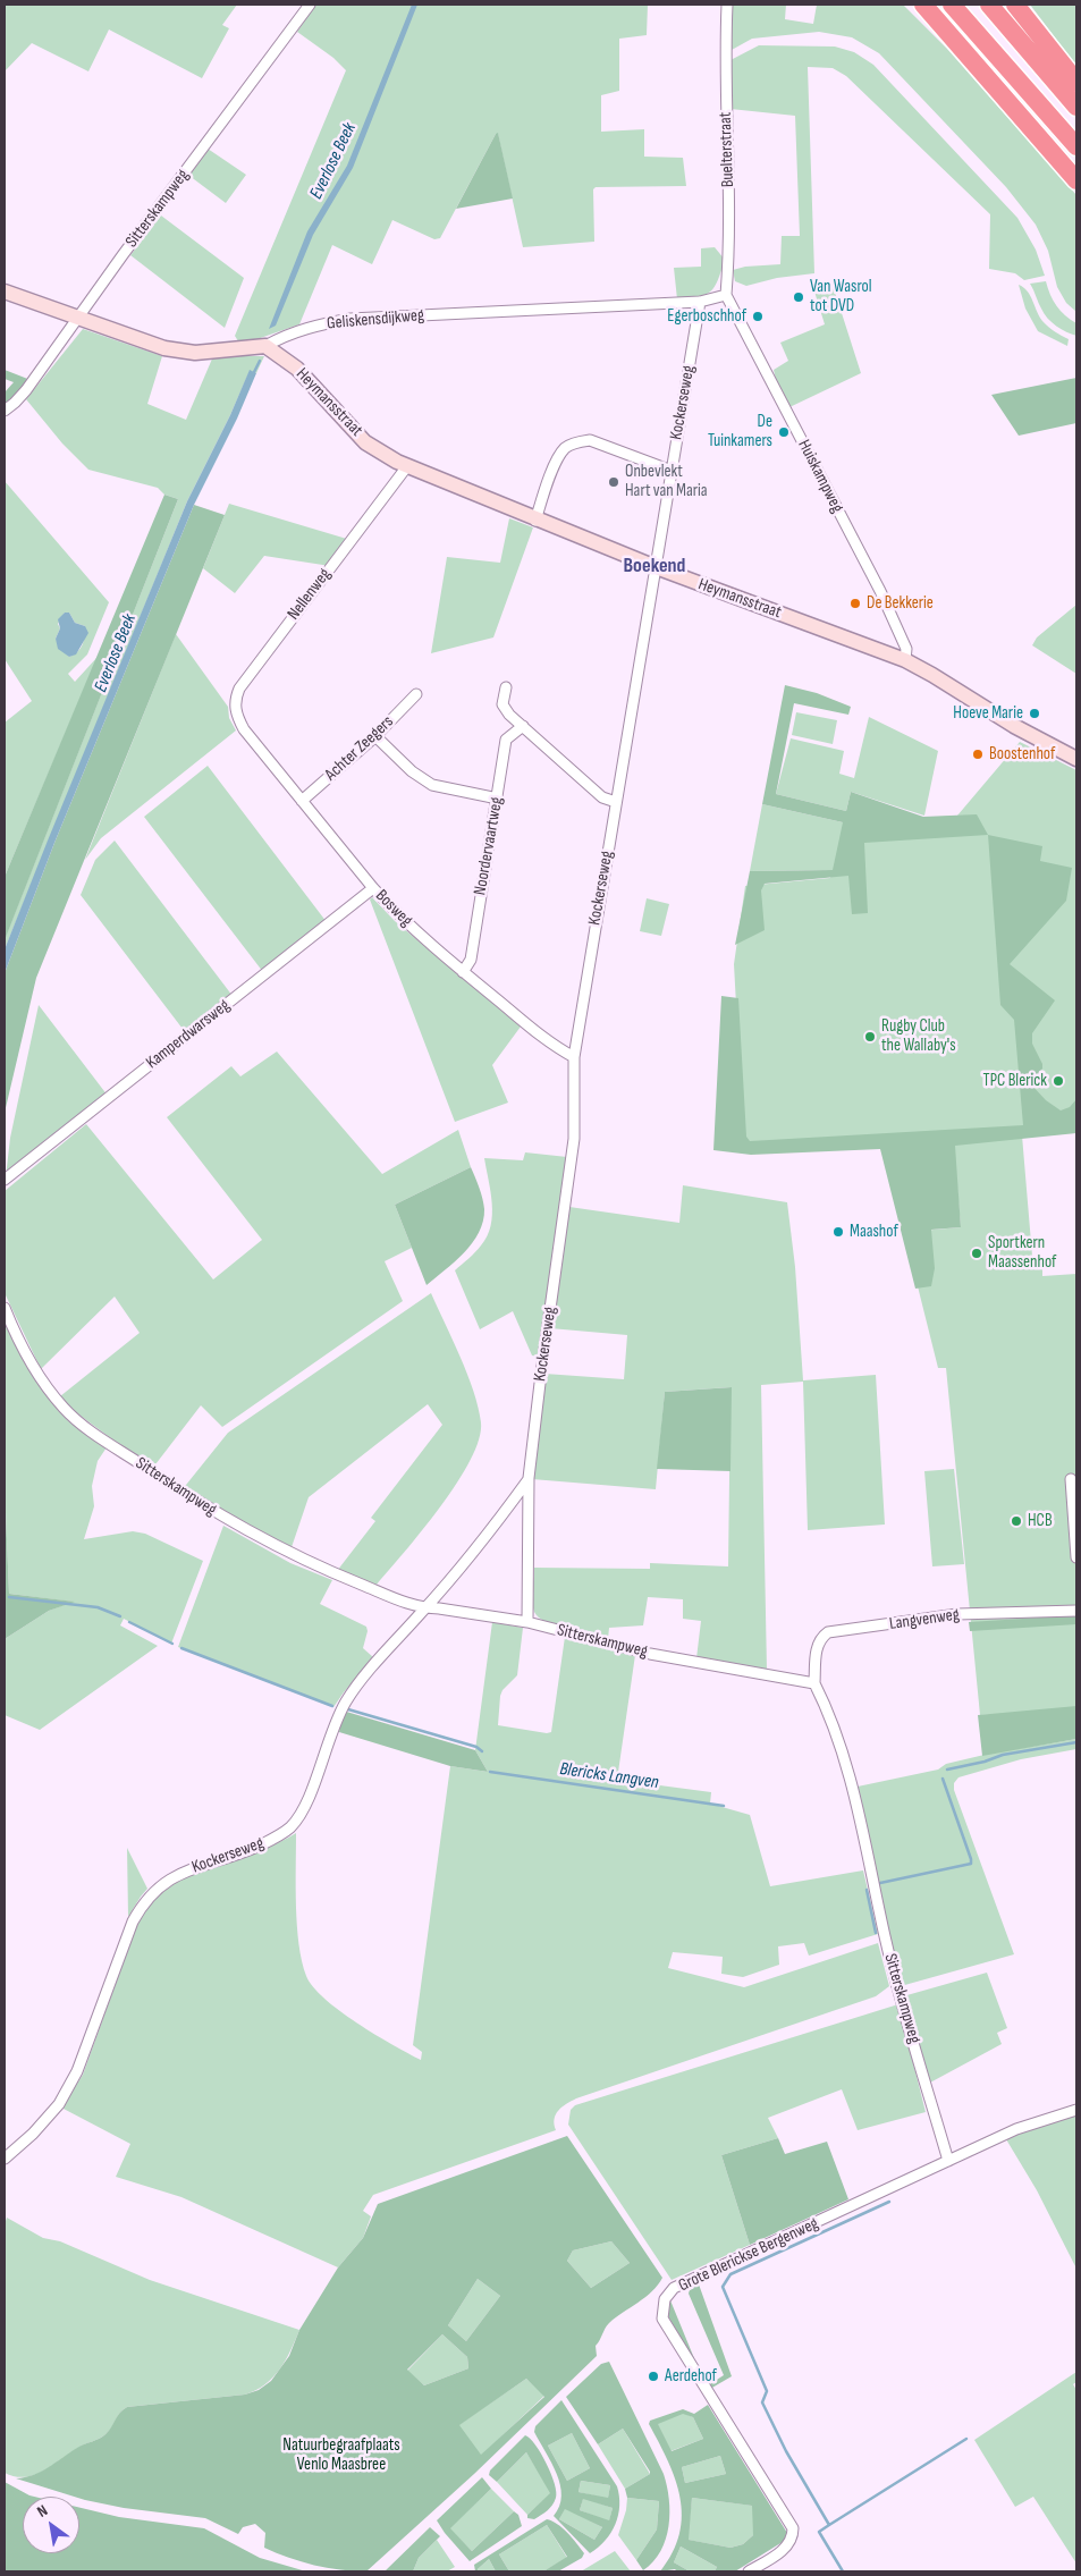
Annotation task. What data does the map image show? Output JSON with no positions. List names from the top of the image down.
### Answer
{
  "streets": {
    "street": [
      "Buelterstraat",
      "Sitterskampweg",
      "Geliskensdijkweg",
      "Heymansstraat",
      "Kockerseweg",
      "Huiskampweg",
      "Nellenweg",
      "Achter Zeegers",
      "Noordervaartweg",
      "Bosweg",
      "Kamperdwarsweg",
      "Langvenweg",
      "Grote Blerickse Bergenweg"
    ]
  },
  "crossings": [
    ["Buelterstraat", "Geliskensdijkweg"],
    ["Buelterstraat", "Huiskampweg"],
    ["Sitterskampweg", "Geliskensdijkweg"],
    ["Sitterskampweg", "Kockerseweg"],
    ["Sitterskampweg", "Langvenweg"],
    ["Sitterskampweg", "Grote Blerickse Bergenweg"],
    ["Geliskensdijkweg", "Heymansstraat"],
    ["Geliskensdijkweg", "Kockerseweg"],
    ["Geliskensdijkweg", "Huiskampweg"],
    ["Heymansstraat", "Kockerseweg"],
    ["Heymansstraat", "Huiskampweg"],
    ["Heymansstraat", "Nellenweg"],
    ["Kockerseweg", "Bosweg"],
    ["Nellenweg", "Bosweg"],
    ["Achter Zeegers", "Bosweg"],
    ["Noordervaartweg", "Bosweg"],
    ["Bosweg", "Kamperdwarsweg"]
  ],
  "districts": ["Boekend"],
  "water": ["Everlose Beek", "Blericks Langven"],
  "parks": ["Natuurbegraafplaats Venlo Maasbree"],
  "places": [
    "Van Wasrol tot DVD",
    "Egerboschhof",
    "De Tuinkamers",
    "Onbevlekt Hart van Maria",
    "De Bekkerie",
    "Hoeve Marie",
    "Boostenhof",
    "Rugby Club the Wallaby's",
    "TPC Blerick",
    "Maashof",
    "Sportkern Maassenhof",
    "HCB",
    "Aerdehof"
  ],
  "north": "top left"
}
